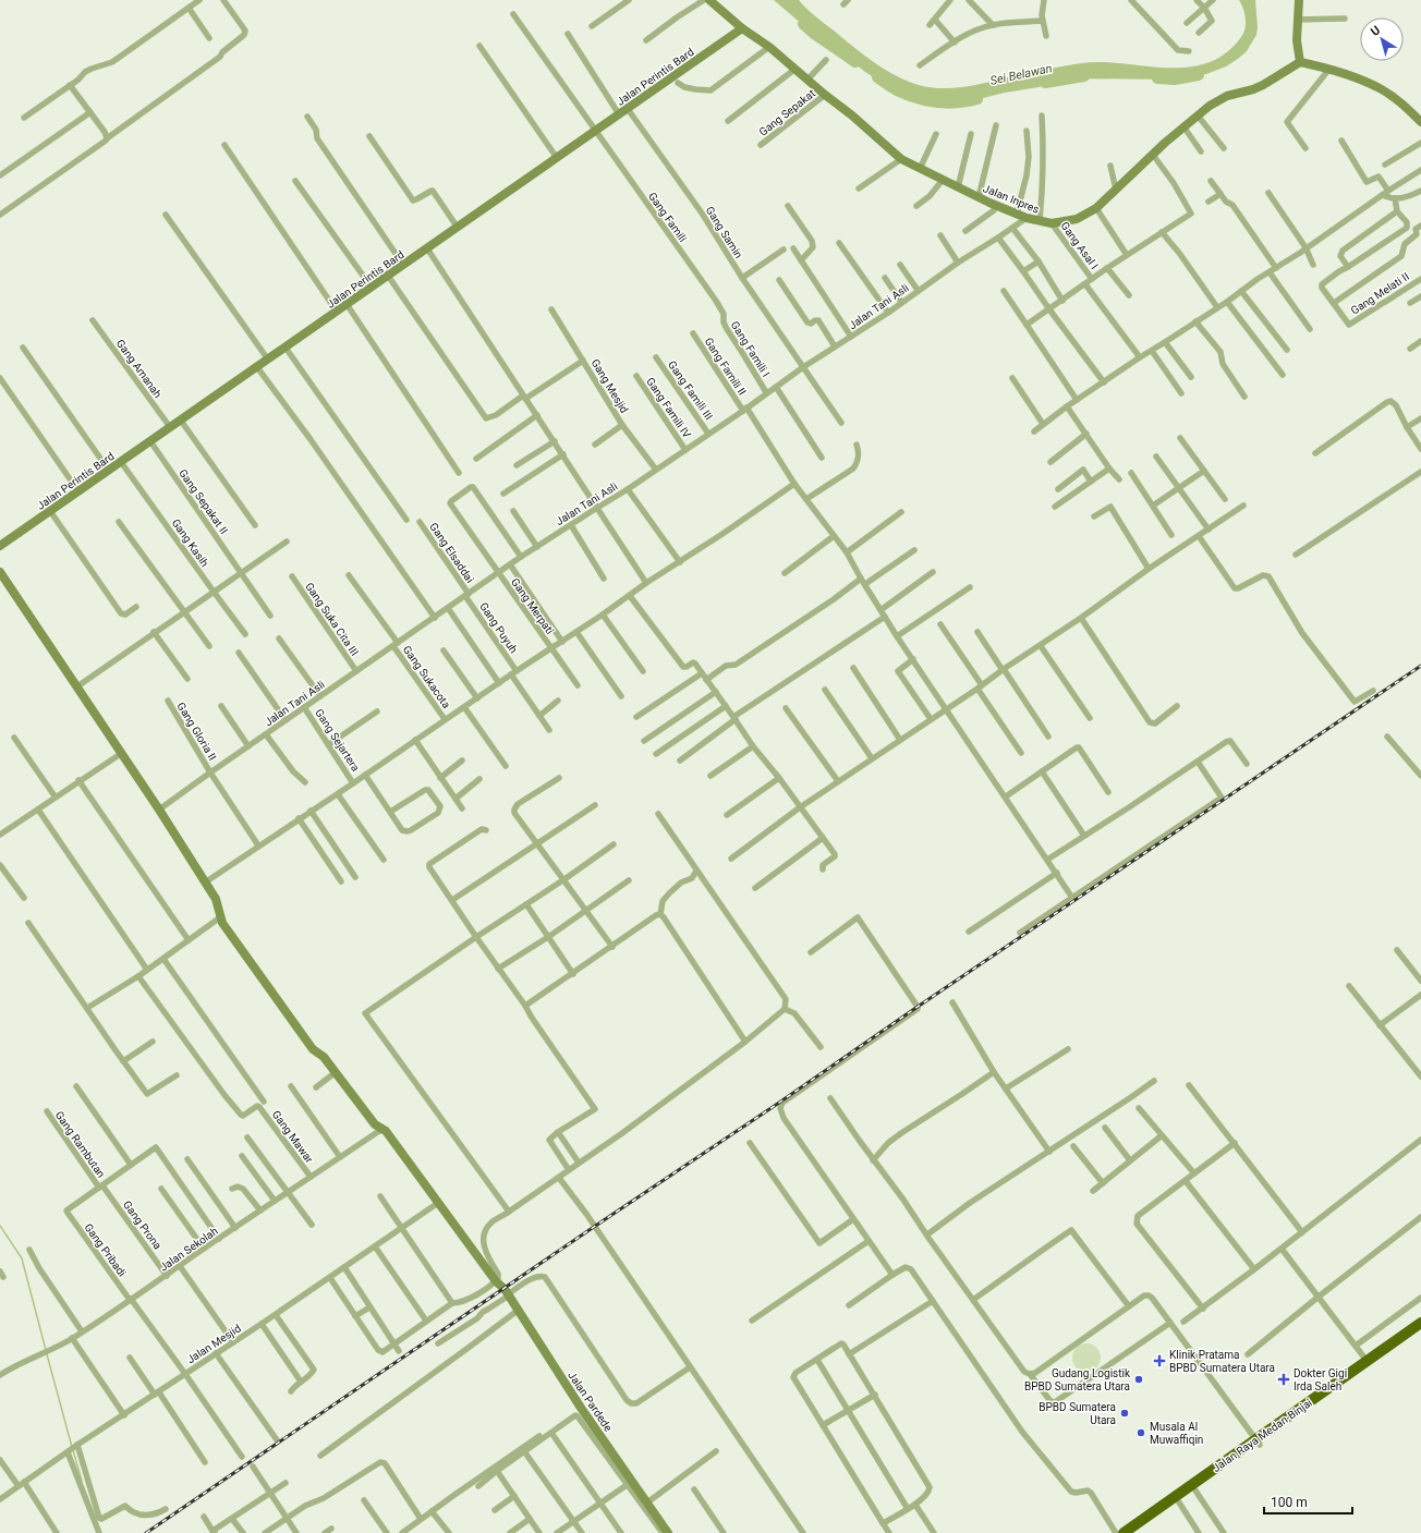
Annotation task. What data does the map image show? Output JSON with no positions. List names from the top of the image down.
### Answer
{
  "streets": {
    "highway": ["Jalan Raya Medan-Binjai"],
    "street": [
      "Jalan Perintis Bard",
      "Gang Sepakat",
      "Jalan Inpres",
      "Gang Famili",
      "Gang Samin",
      "Gang Asal I",
      "Gang Melati II",
      "Jalan Tani Asli",
      "Gang Famili I",
      "Gang Famili II",
      "Gang Amanah",
      "Gang Mesjid",
      "Gang Famili III",
      "Gang Famili IV",
      "Gang Sepakat II",
      "Gang Kasih",
      "Gang Elsaddai",
      "Gang Merpati",
      "Gang Suka Cita III",
      "Gang Puyuh",
      "Gang Sukacota",
      "Gang Gloria II",
      "Gang Sejartera",
      "Gang Mawar",
      "Gang Rambutan",
      "Gang Prona",
      "Jalan Sekolah",
      "Gang Pribadi",
      "Jalan Mesjid",
      "Jalan Pardede"
    ]
  },
  "crossings": [
    ["Jalan Perintis Bard", "Jalan Inpres"],
    ["Jalan Perintis Bard", "Gang Famili"],
    ["Jalan Perintis Bard", "Gang Samin"],
    ["Jalan Perintis Bard", "Gang Amanah"],
    ["Jalan Perintis Bard", "Gang Sepakat II"],
    ["Jalan Perintis Bard", "Gang Kasih"],
    ["Gang Sepakat", "Jalan Inpres"],
    ["Jalan Inpres", "Gang Asal I"],
    ["Jalan Inpres", "Jalan Tani Asli"],
    ["Gang Famili", "Gang Famili I"],
    ["Gang Samin", "Jalan Tani Asli"],
    ["Jalan Tani Asli", "Gang Famili I"],
    ["Jalan Tani Asli", "Gang Famili II"],
    ["Jalan Tani Asli", "Gang Mesjid"],
    ["Jalan Tani Asli", "Gang Famili III"],
    ["Jalan Tani Asli", "Gang Famili IV"],
    ["Jalan Tani Asli", "Gang Elsaddai"],
    ["Jalan Tani Asli", "Gang Merpati"],
    ["Jalan Tani Asli", "Gang Suka Cita III"],
    ["Jalan Tani Asli", "Gang Puyuh"],
    ["Jalan Tani Asli", "Gang Sukacota"],
    ["Jalan Tani Asli", "Gang Gloria II"],
    ["Jalan Tani Asli", "Gang Sejartera"],
    ["Jalan Tani Asli", "Jalan Pardede"],
    ["Gang Elsaddai", "Gang Puyuh"],
    ["Gang Mawar", "Jalan Sekolah"],
    ["Gang Rambutan", "Gang Prona"],
    ["Gang Rambutan", "Gang Pribadi"],
    ["Gang Prona", "Jalan Sekolah"],
    ["Gang Prona", "Gang Pribadi"],
    ["Jalan Sekolah", "Gang Pribadi"],
    ["Jalan Sekolah", "Jalan Pardede"],
    ["Gang Pribadi", "Jalan Mesjid"],
    ["Jalan Mesjid", "Jalan Pardede"]
  ],
  "water": ["Sei Belawan"],
  "places": {
    "health": ["Klinik Pratama BPBD Sumatera Utara", "Dokter Gigi Irda Saleh"],
    "other": ["Gudang Logistik BPBD Sumatera Utara", "BPBD Sumatera Utara", "Musala Al Muwaffiqin"]
  },
  "scale_bar": "100 m",
  "north": "top left"
}
